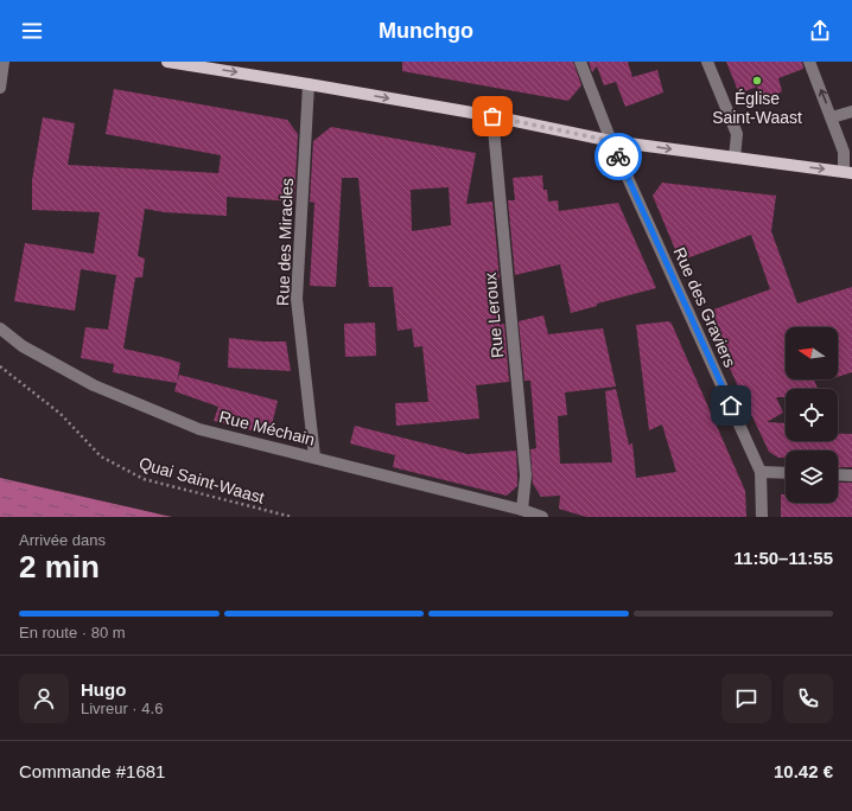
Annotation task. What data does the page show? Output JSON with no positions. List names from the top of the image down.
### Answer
{
  "streets": {
    "street": [
      "Rue des Miracles",
      "Rue des Graviers",
      "Rue Leroux",
      "Rue Méchain"
    ],
    "path": ["Quai Saint-Waast"]
  },
  "crossings": [
    ["Rue des Miracles", "Rue Méchain"],
    ["Rue Leroux", "Rue Méchain"]
  ],
  "places": ["Église Saint-Waast"],
  "north": "left",
  "page": {
    "header": "Munchgo",
    "heading": ["2 min", "Arrivée dans", "11:50–11:55"],
    "panel": [
      "Hugo",
      "Livreur · 4.6",
      "Commande #1681",
      "10.42 €"
    ],
    "bar": "En route · 80 m"
  }
}
